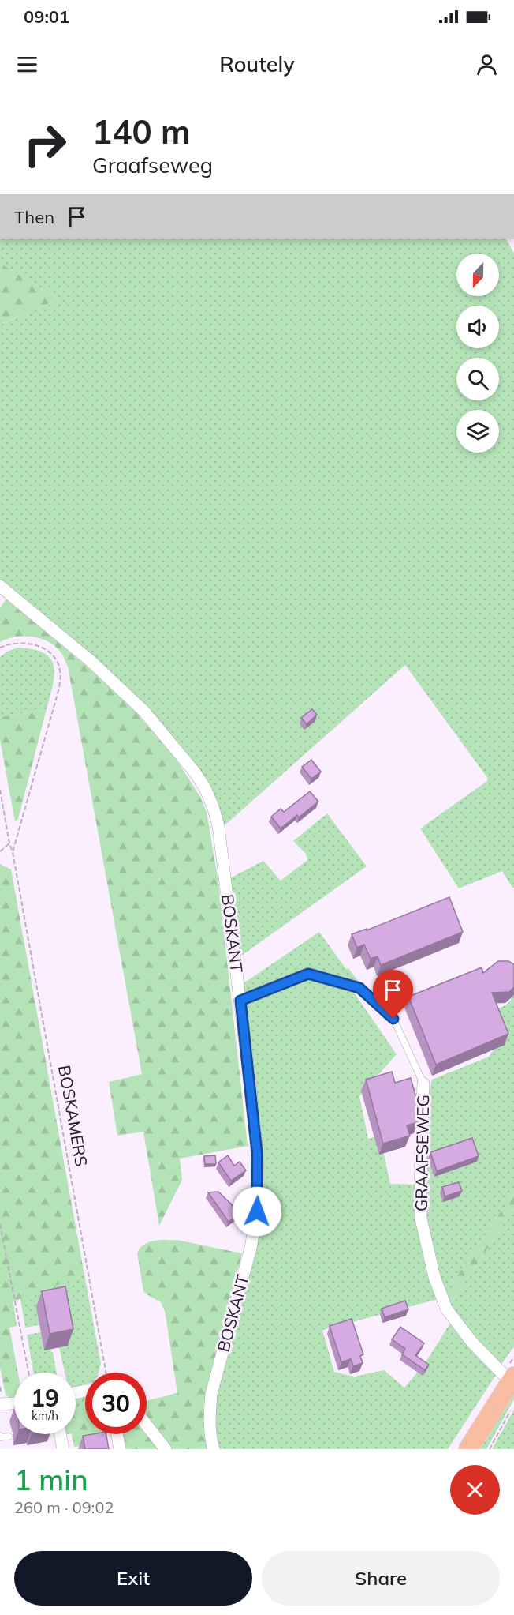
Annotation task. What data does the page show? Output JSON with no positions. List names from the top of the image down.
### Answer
{
  "streets": {
    "main road": ["GRAAFSEWEG"],
    "street": ["BOSKANT"],
    "path": ["BOSKAMERS"]
  },
  "crossings": [
    ["BOSKANT", "GRAAFSEWEG"]
  ],
  "north": "bottom",
  "page": {
    "status": "09:01",
    "header": "Routely",
    "turn": ["140 m", "Graafseweg"],
    "then": "Then",
    "speed": "19 km/h",
    "limit": "30",
    "heading": ["1 min", "260 m · 09:02"],
    "buttons": ["Exit", "Share"]
  }
}
